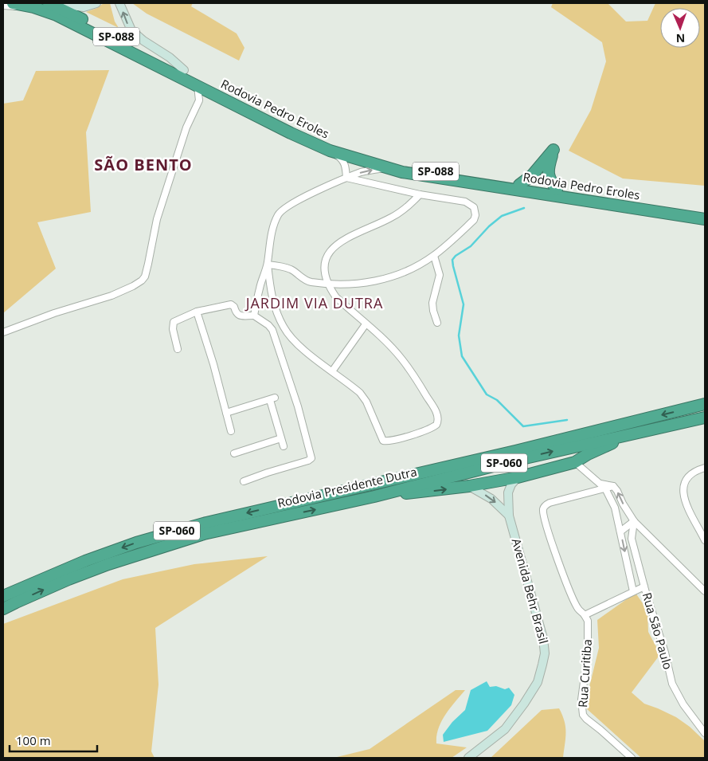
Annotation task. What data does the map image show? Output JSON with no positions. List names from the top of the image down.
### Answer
{
  "streets": {
    "highway": [
      "SP-088",
      "Rodovia Pedro Eroles",
      "SP-060",
      "Rodovia Presidente Dutra"
    ],
    "street": ["Avenida Behr Brasil", "Rua São Paulo", "Rua Curitiba"]
  },
  "districts": ["SÃO BENTO", "JARDIM VIA DUTRA"],
  "scale_bar": "100 m",
  "north": "bottom"
}
